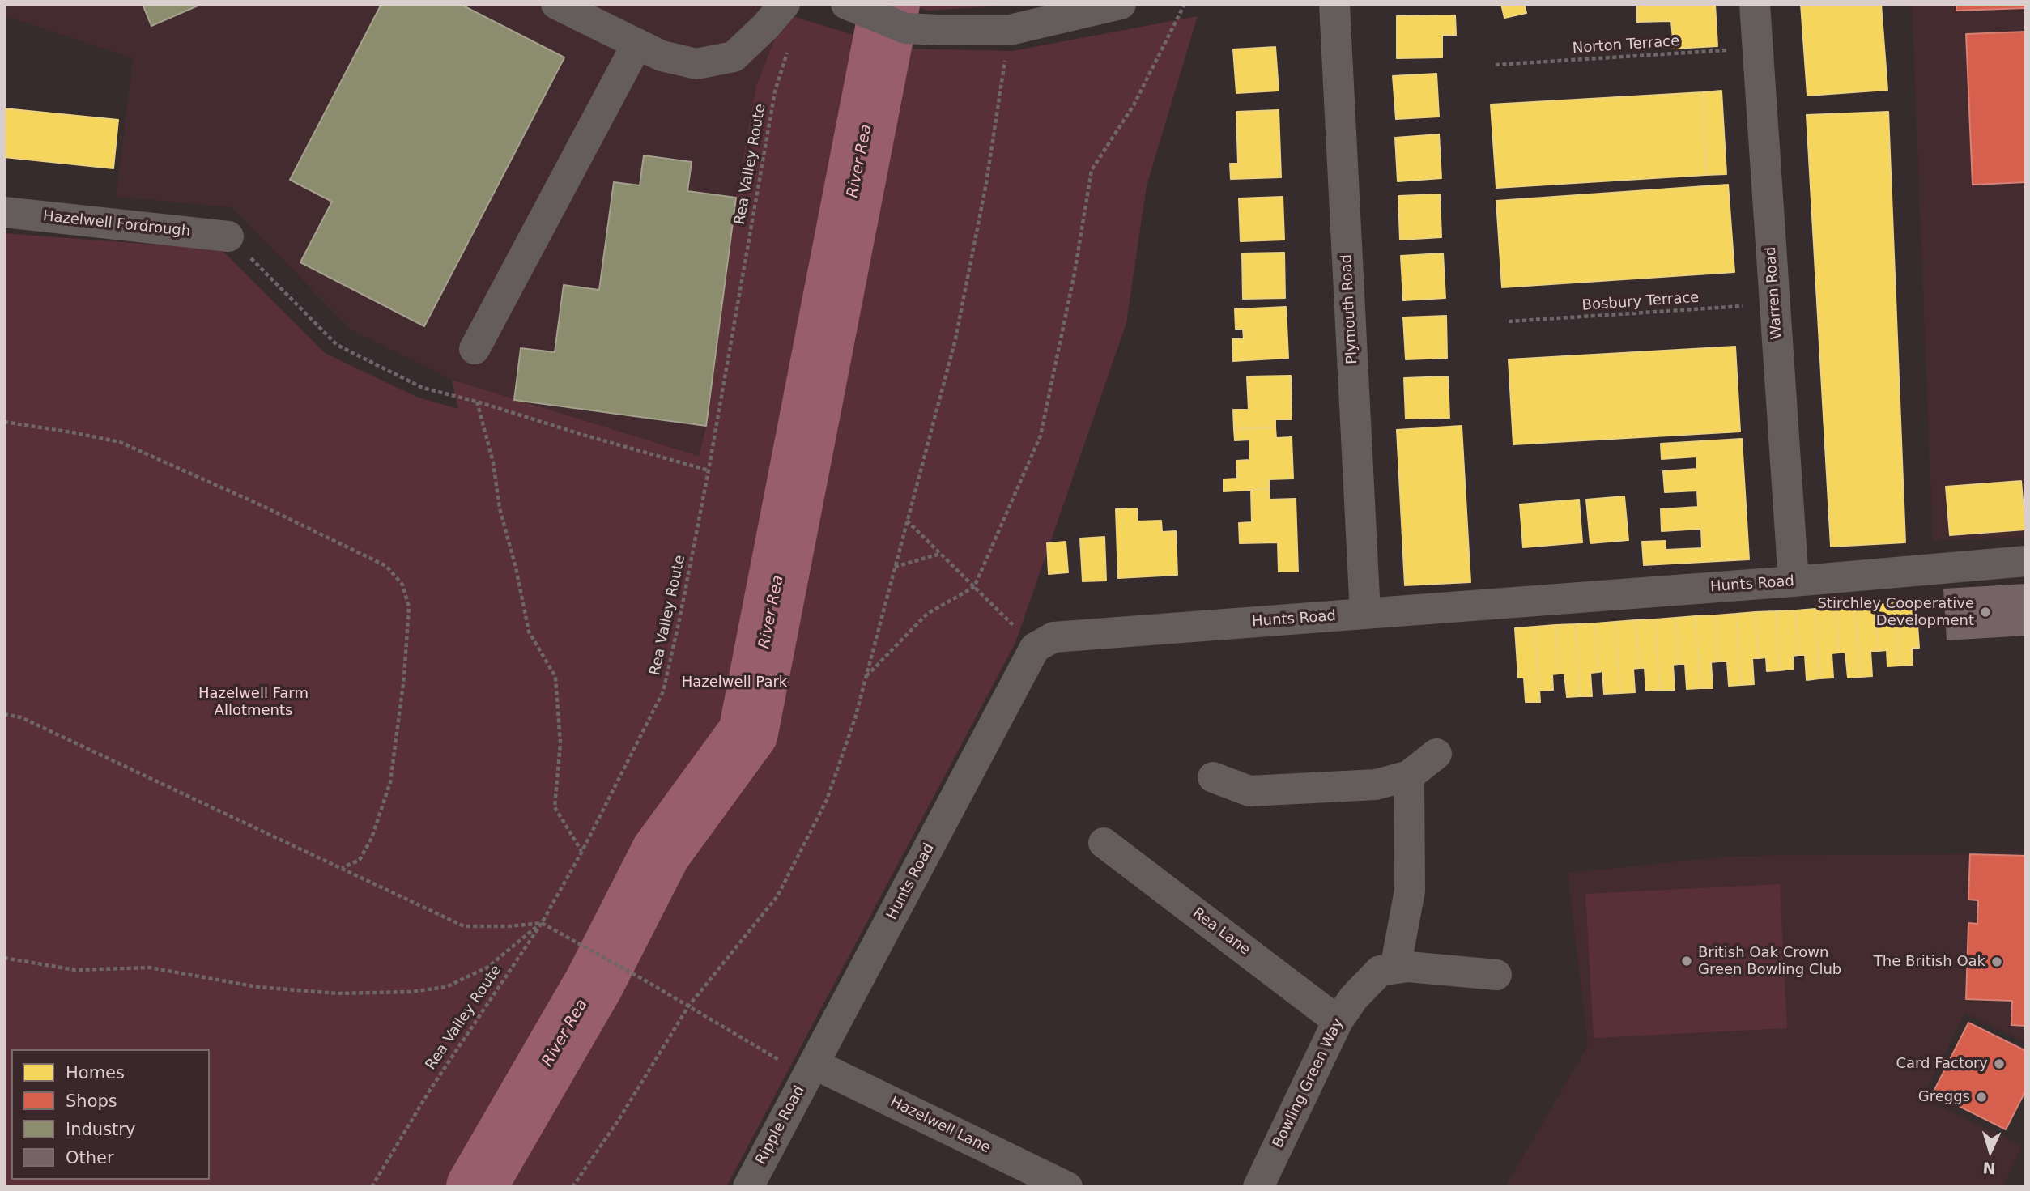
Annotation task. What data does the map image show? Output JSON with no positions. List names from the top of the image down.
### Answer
{
  "streets": {
    "street": [
      "Hazelwell Fordrough",
      "Warren Road",
      "Plymouth Road",
      "Hunts Road",
      "Rea Lane",
      "Bowling Green Way",
      "Ripple Road",
      "Hazelwell Lane"
    ],
    "path": ["Norton Terrace", "Rea Valley Route", "Bosbury Terrace"]
  },
  "crossings": [
    ["Norton Terrace", "Warren Road"],
    ["Warren Road", "Bosbury Terrace"],
    ["Warren Road", "Hunts Road"],
    ["Plymouth Road", "Hunts Road"],
    ["Hunts Road", "Ripple Road"],
    ["Hunts Road", "Hazelwell Lane"],
    ["Rea Lane", "Bowling Green Way"],
    ["Ripple Road", "Hazelwell Lane"]
  ],
  "water": ["River Rea"],
  "parks": ["Hazelwell Park", "Hazelwell Farm Allotments"],
  "places": [
    "Stirchley Cooperative Development",
    "British Oak Crown Green Bowling Club",
    "The British Oak",
    "Card Factory",
    "Greggs"
  ],
  "legend": [
    "Homes",
    "Shops",
    "Industry",
    "Other"
  ],
  "north": "bottom"
}
